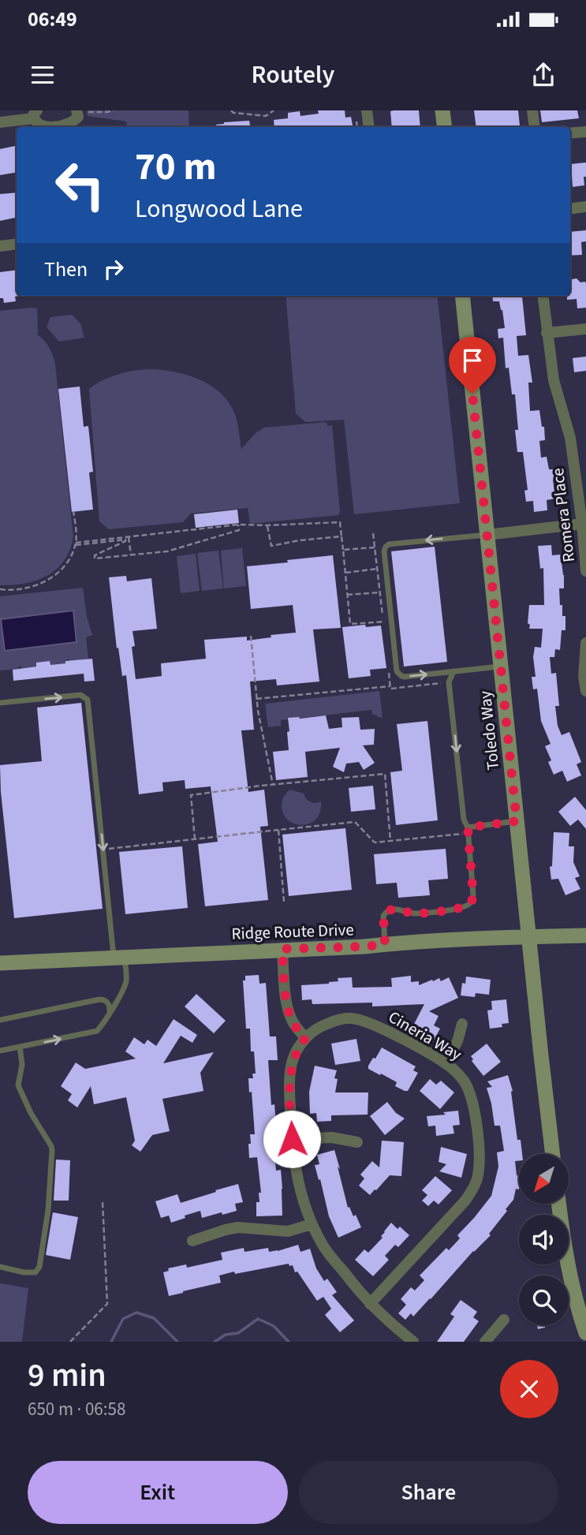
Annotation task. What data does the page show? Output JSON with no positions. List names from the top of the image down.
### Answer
{
  "streets": {
    "main road": ["Toledo Way", "Ridge Route Drive"],
    "street": ["Romera Place", "Cineria Way"]
  },
  "crossings": [
    ["Toledo Way", "Ridge Route Drive"]
  ],
  "north": "bottom left",
  "page": {
    "status": "06:49",
    "header": "Routely",
    "turn": ["70 m", "Longwood Lane"],
    "then": "Then",
    "heading": ["9 min", "650 m · 06:58"],
    "buttons": ["Exit", "Share"]
  }
}
